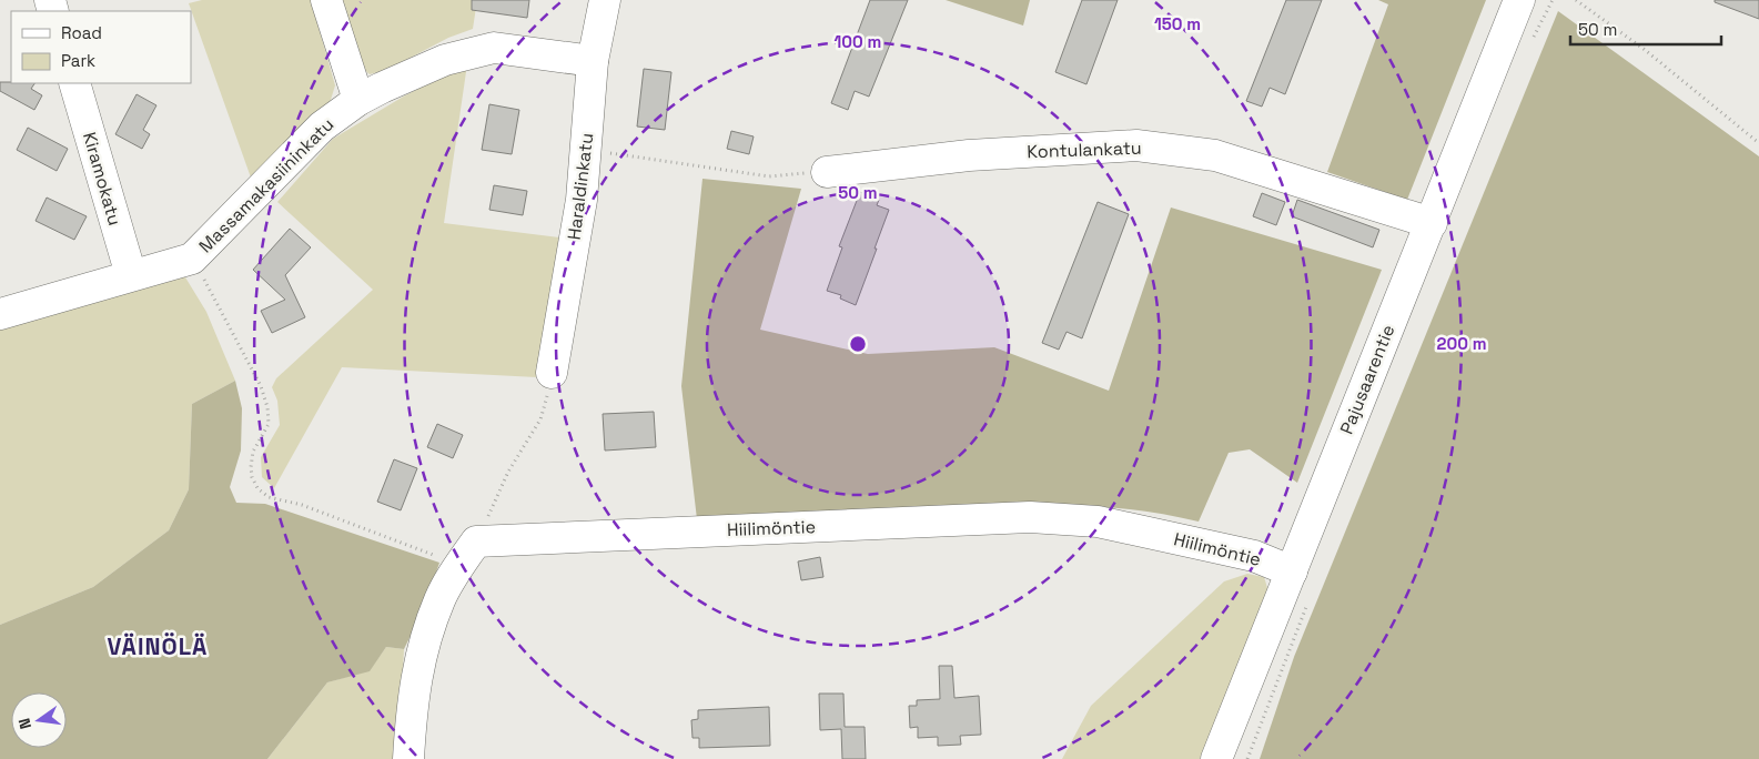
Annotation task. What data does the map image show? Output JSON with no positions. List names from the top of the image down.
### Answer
{
  "streets": {
    "street": [
      "Kontulankatu",
      "Kiramokatu",
      "Massamakasiininkatu",
      "Haraldinkatu",
      "Pajusaarentie",
      "Hiilimöntie"
    ]
  },
  "crossings": [
    ["Kontulankatu", "Pajusaarentie"],
    ["Kiramokatu", "Massamakasiininkatu"],
    ["Massamakasiininkatu", "Haraldinkatu"],
    ["Pajusaarentie", "Hiilimöntie"]
  ],
  "districts": ["VÄINÖLÄ"],
  "legend": ["Road", "Park"],
  "scale_bar": "50 m",
  "north": "left",
  "rings": [
    "150 m",
    "100 m",
    "50 m",
    "200 m"
  ]
}
